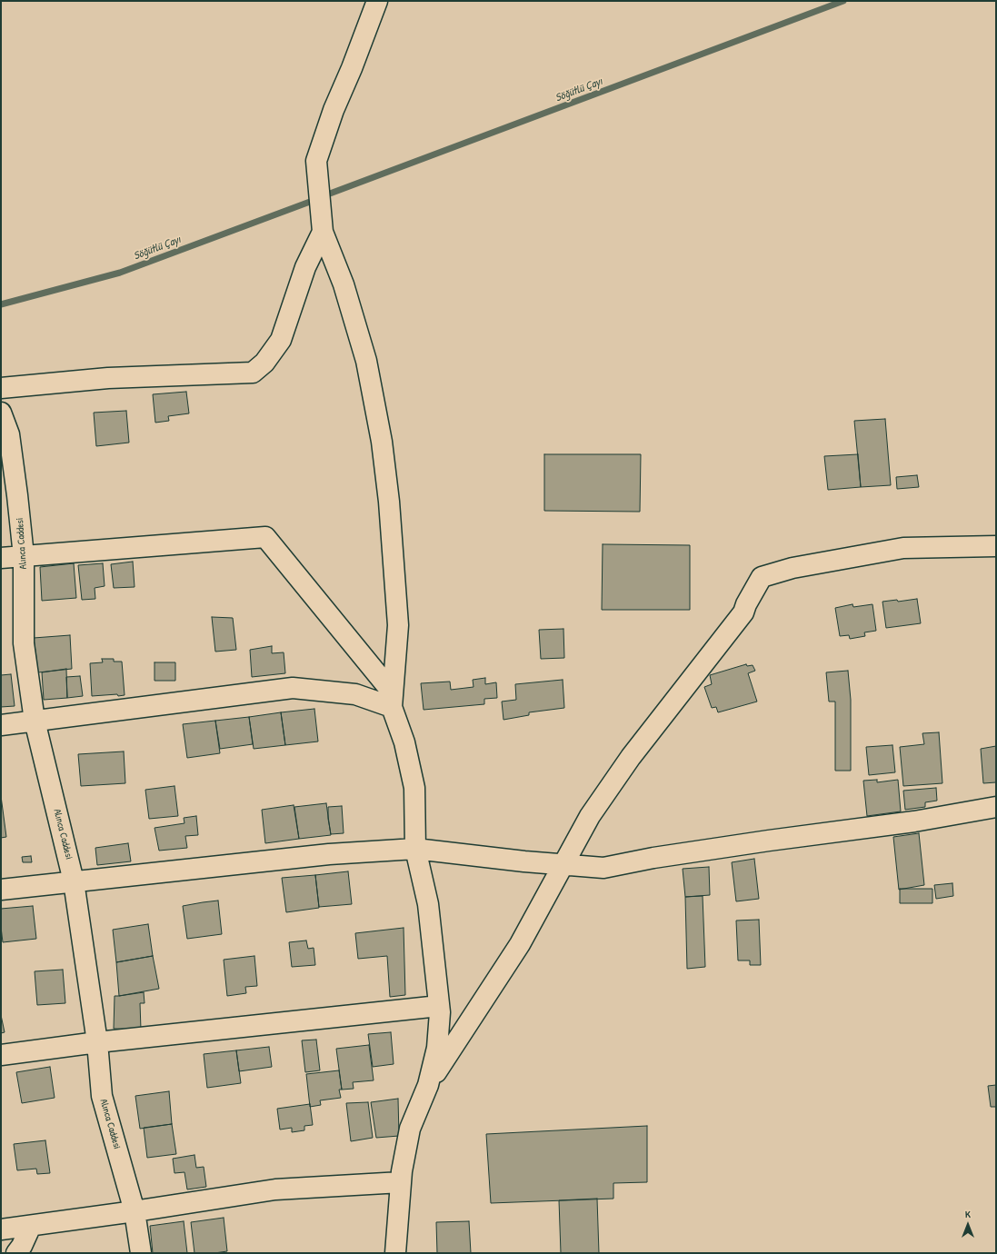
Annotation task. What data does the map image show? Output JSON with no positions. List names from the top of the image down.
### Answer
{
  "streets": {
    "street": ["Alınca Caddesi"]
  },
  "water": ["Söğütlü Çayı"],
  "north": "top"
}
